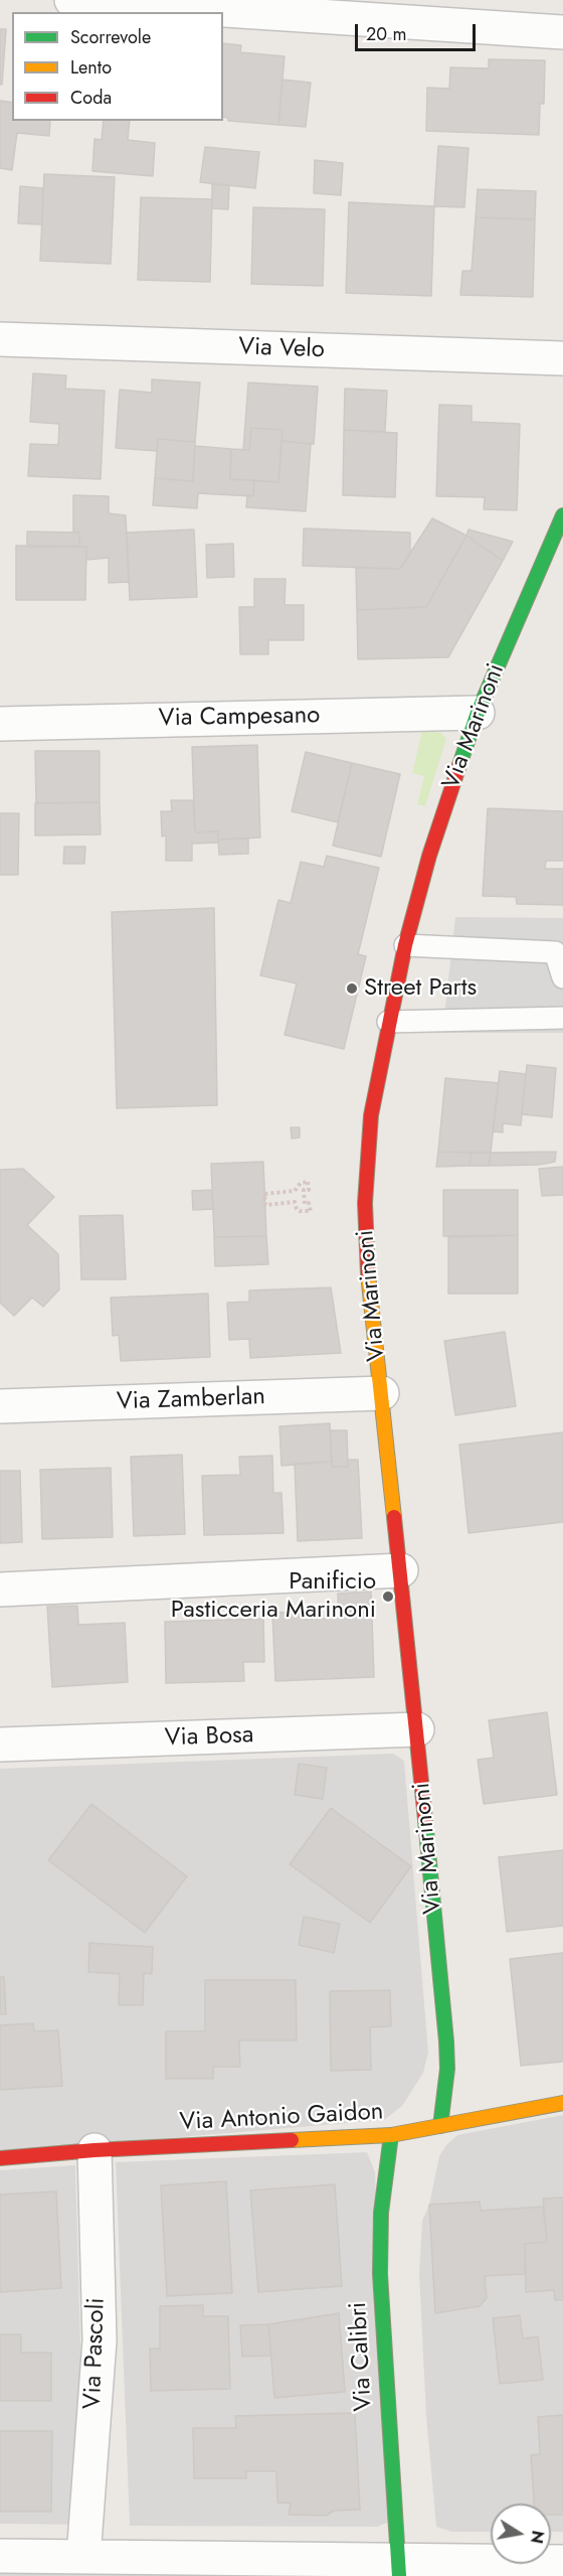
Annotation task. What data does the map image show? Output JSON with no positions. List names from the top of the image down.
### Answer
{
  "streets": {
    "street": [
      "Via Velo",
      "Via Campesano",
      "Via Marinoni",
      "Via Zamberlan",
      "Via Bosa",
      "Via Antonio Gaidon",
      "Via Pascoli",
      "Via Calibri"
    ]
  },
  "crossings": [
    ["Via Campesano", "Via Marinoni"],
    ["Via Marinoni", "Via Zamberlan"],
    ["Via Marinoni", "Via Bosa"],
    ["Via Marinoni", "Via Antonio Gaidon"],
    ["Via Antonio Gaidon", "Via Pascoli"],
    ["Via Antonio Gaidon", "Via Calibri"]
  ],
  "places": ["Street Parts", "Panificio Pasticceria Marinoni"],
  "legend": ["Scorrevole", "Lento", "Coda"],
  "scale_bar": "20 m",
  "north": "right"
}
